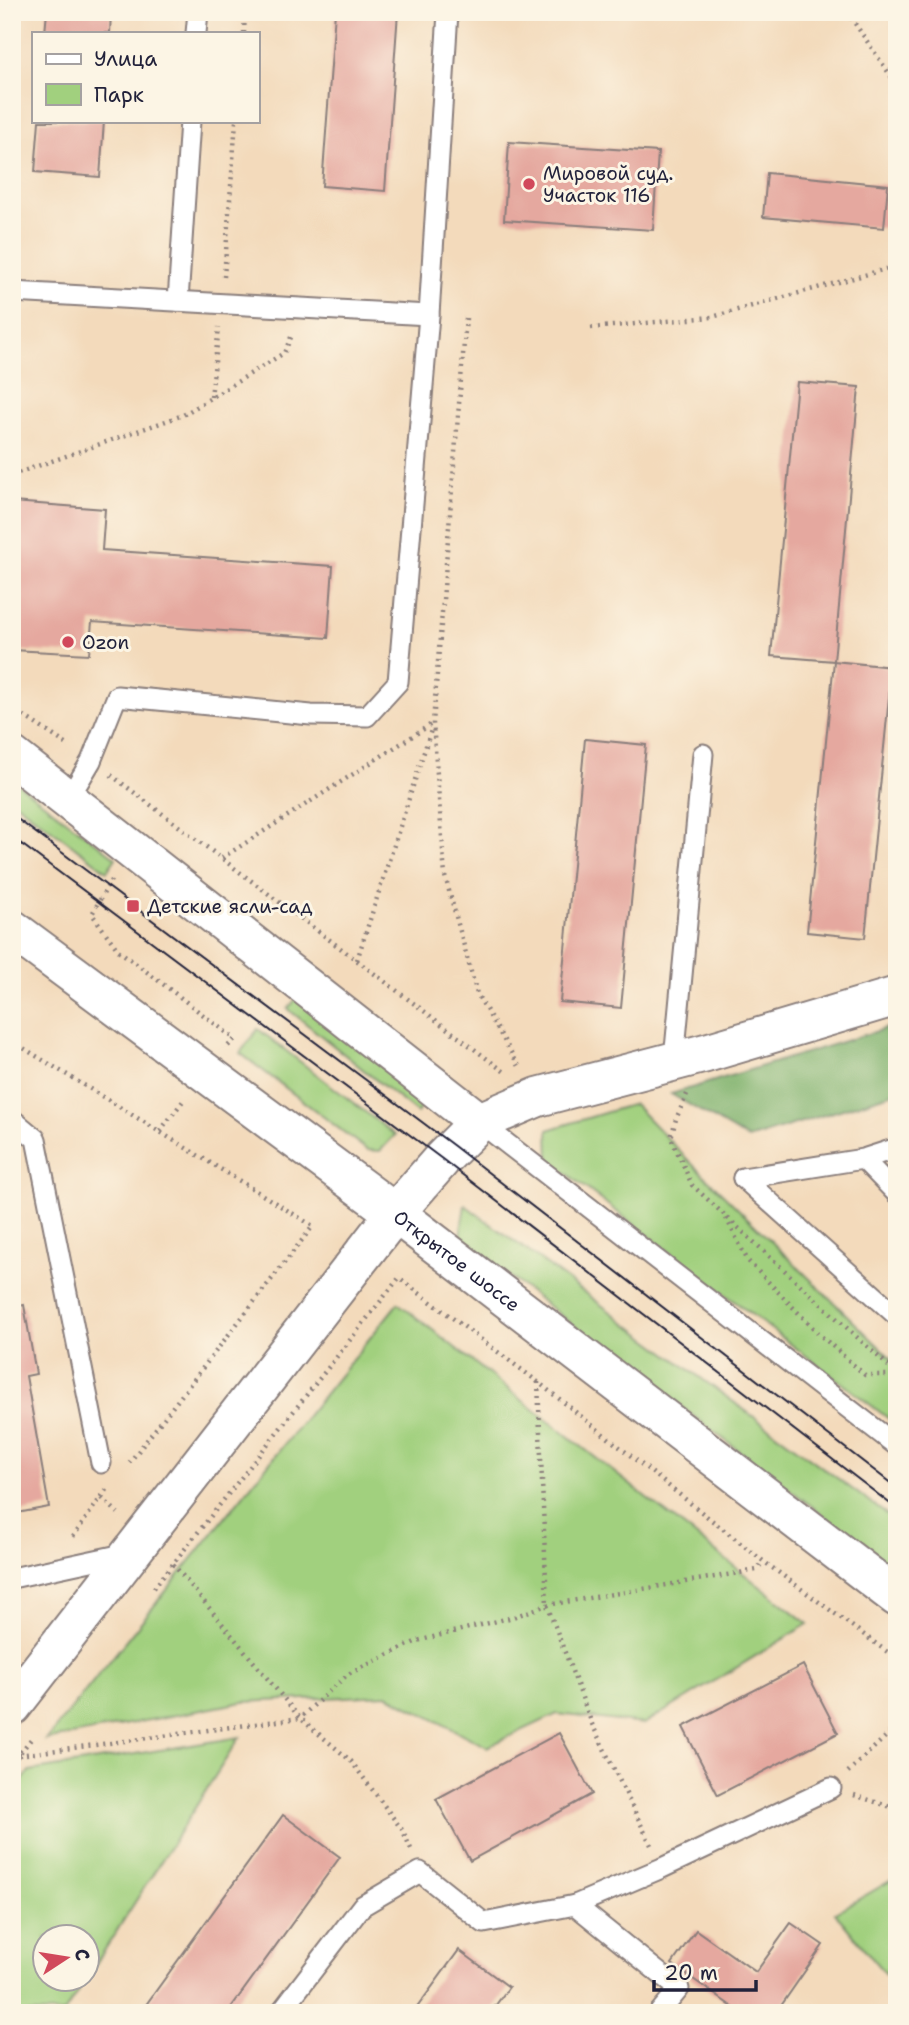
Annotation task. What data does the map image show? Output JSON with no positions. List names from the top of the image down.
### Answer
{
  "streets": {
    "street": ["Открытое шоссе"]
  },
  "places": {
    "other": ["Мировой суд. Участок 116", "Ozon"],
    "transit": ["Детские ясли-сад"]
  },
  "legend": ["Улица", "Парк"],
  "scale_bar": "20 m",
  "north": "right"
}
